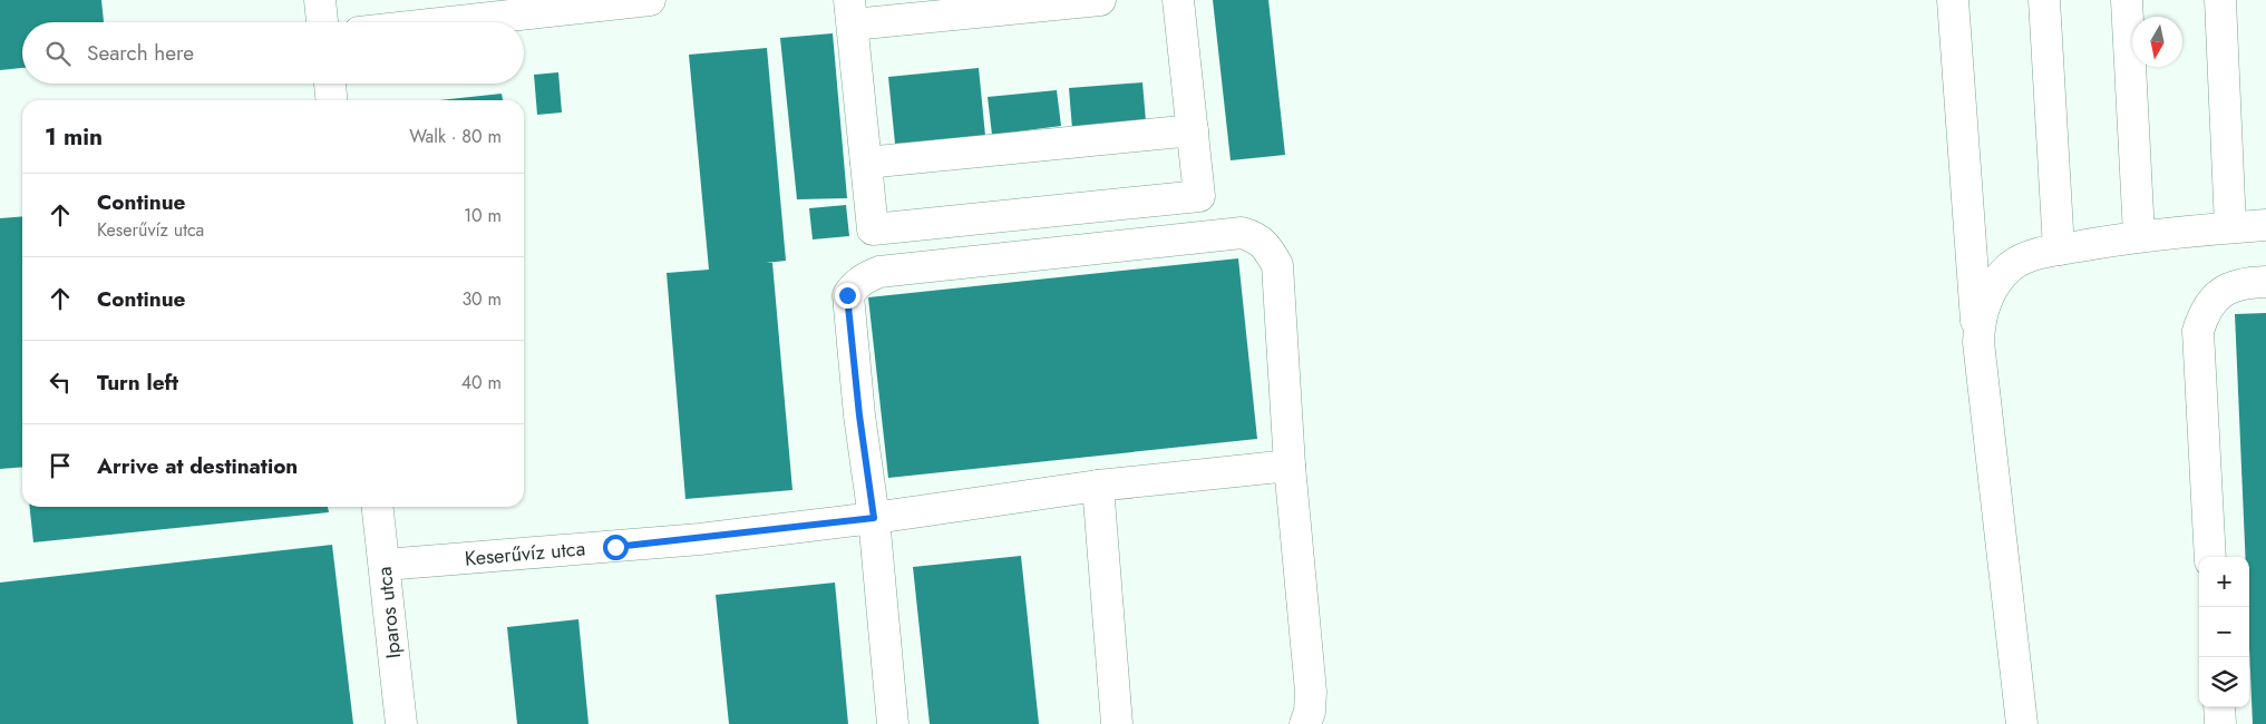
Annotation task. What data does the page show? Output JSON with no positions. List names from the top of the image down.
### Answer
{
  "streets": {
    "street": ["Keserűvíz utca", "Iparos utca"]
  },
  "crossings": [
    ["Keserűvíz utca", "Iparos utca"]
  ],
  "north": "bottom",
  "page": {
    "search": "Search here",
    "heading": ["1 min", "Walk · 80 m"],
    "list": [
      ["Continue", "Keserűvíz utca", "10 m"],
      ["Continue", "30 m"],
      ["Turn left", "40 m"],
      "Arrive at destination"
    ],
    "map_buttons": ["+", "−"]
  }
}
